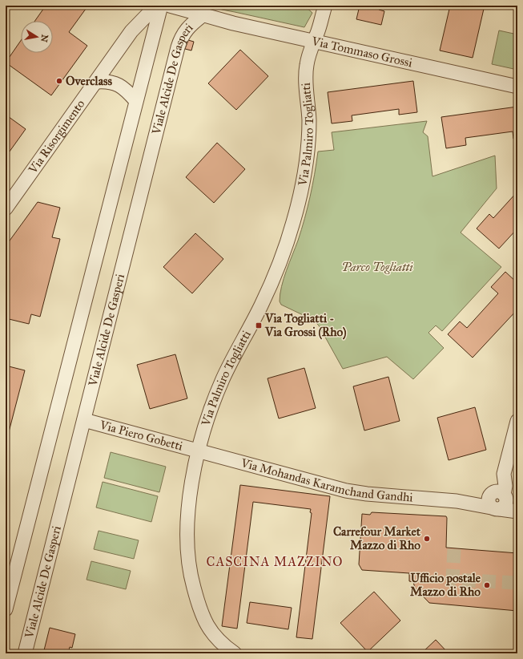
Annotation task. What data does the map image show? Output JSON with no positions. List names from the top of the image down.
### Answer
{
  "streets": {
    "street": [
      "Via Tommaso Grossi",
      "Viale Alcide De Gasperi",
      "Via Palmiro Togliatti",
      "Via Risorgimento",
      "Via Piero Gobetti",
      "Via Mohandas Karamchand Gandhi"
    ]
  },
  "crossings": [
    ["Via Tommaso Grossi", "Viale Alcide De Gasperi"],
    ["Via Tommaso Grossi", "Via Palmiro Togliatti"],
    ["Viale Alcide De Gasperi", "Via Piero Gobetti"],
    ["Via Palmiro Togliatti", "Via Piero Gobetti"],
    ["Via Palmiro Togliatti", "Via Mohandas Karamchand Gandhi"],
    ["Via Piero Gobetti", "Via Mohandas Karamchand Gandhi"]
  ],
  "districts": ["CASCINA MAZZINO"],
  "parks": ["Parco Togliatti"],
  "places": {
    "other": ["Overclass", "Carrefour Market Mazzo di Rho", "Ufficio postale Mazzo di Rho"],
    "transit": ["Via Togliatti - Via Grossi (Rho)"]
  },
  "north": "right"
}
